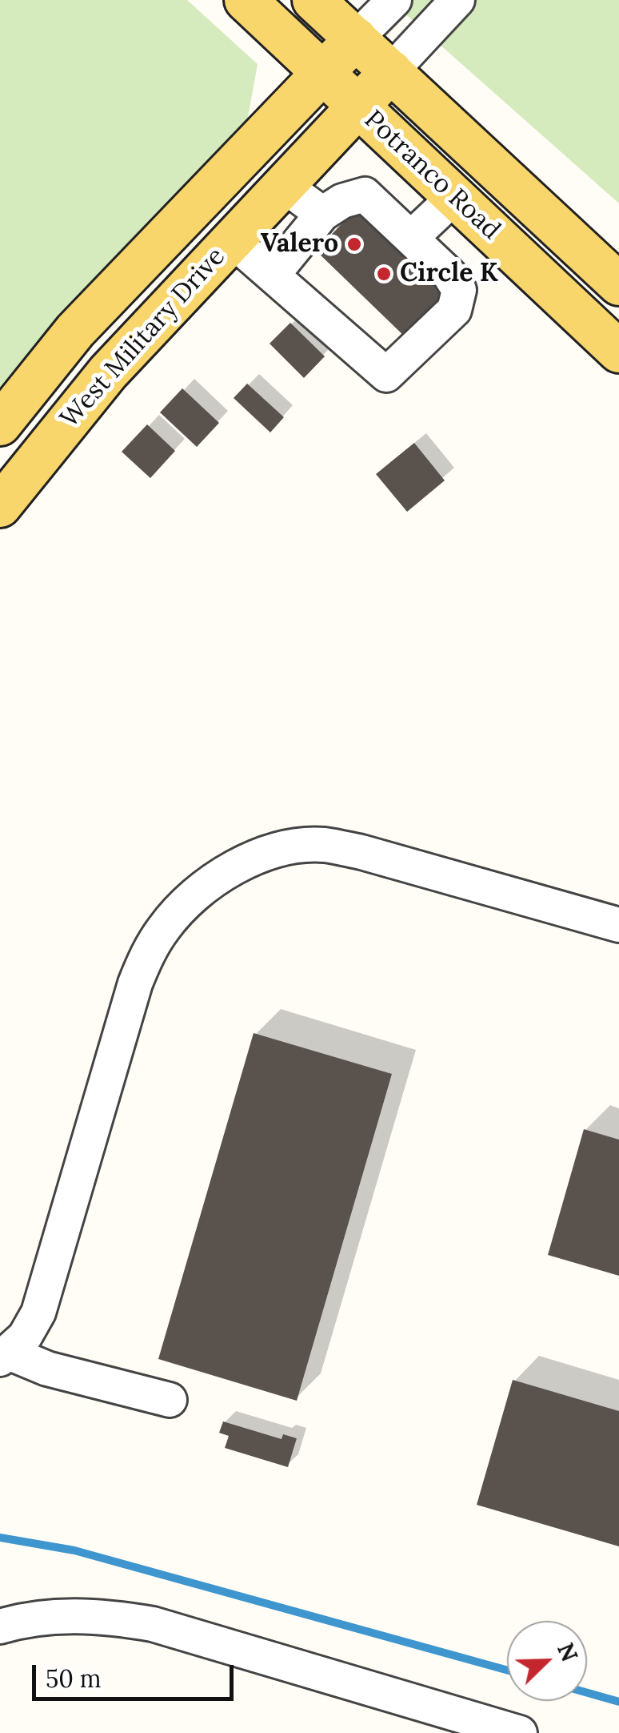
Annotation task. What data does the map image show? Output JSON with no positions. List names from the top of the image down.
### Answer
{
  "streets": {
    "main road": ["Potranco Road", "West Military Drive"]
  },
  "crossings": [
    ["Potranco Road", "West Military Drive"]
  ],
  "places": ["Valero", "Circle K"],
  "scale_bar": "50 m",
  "north": "top right"
}
